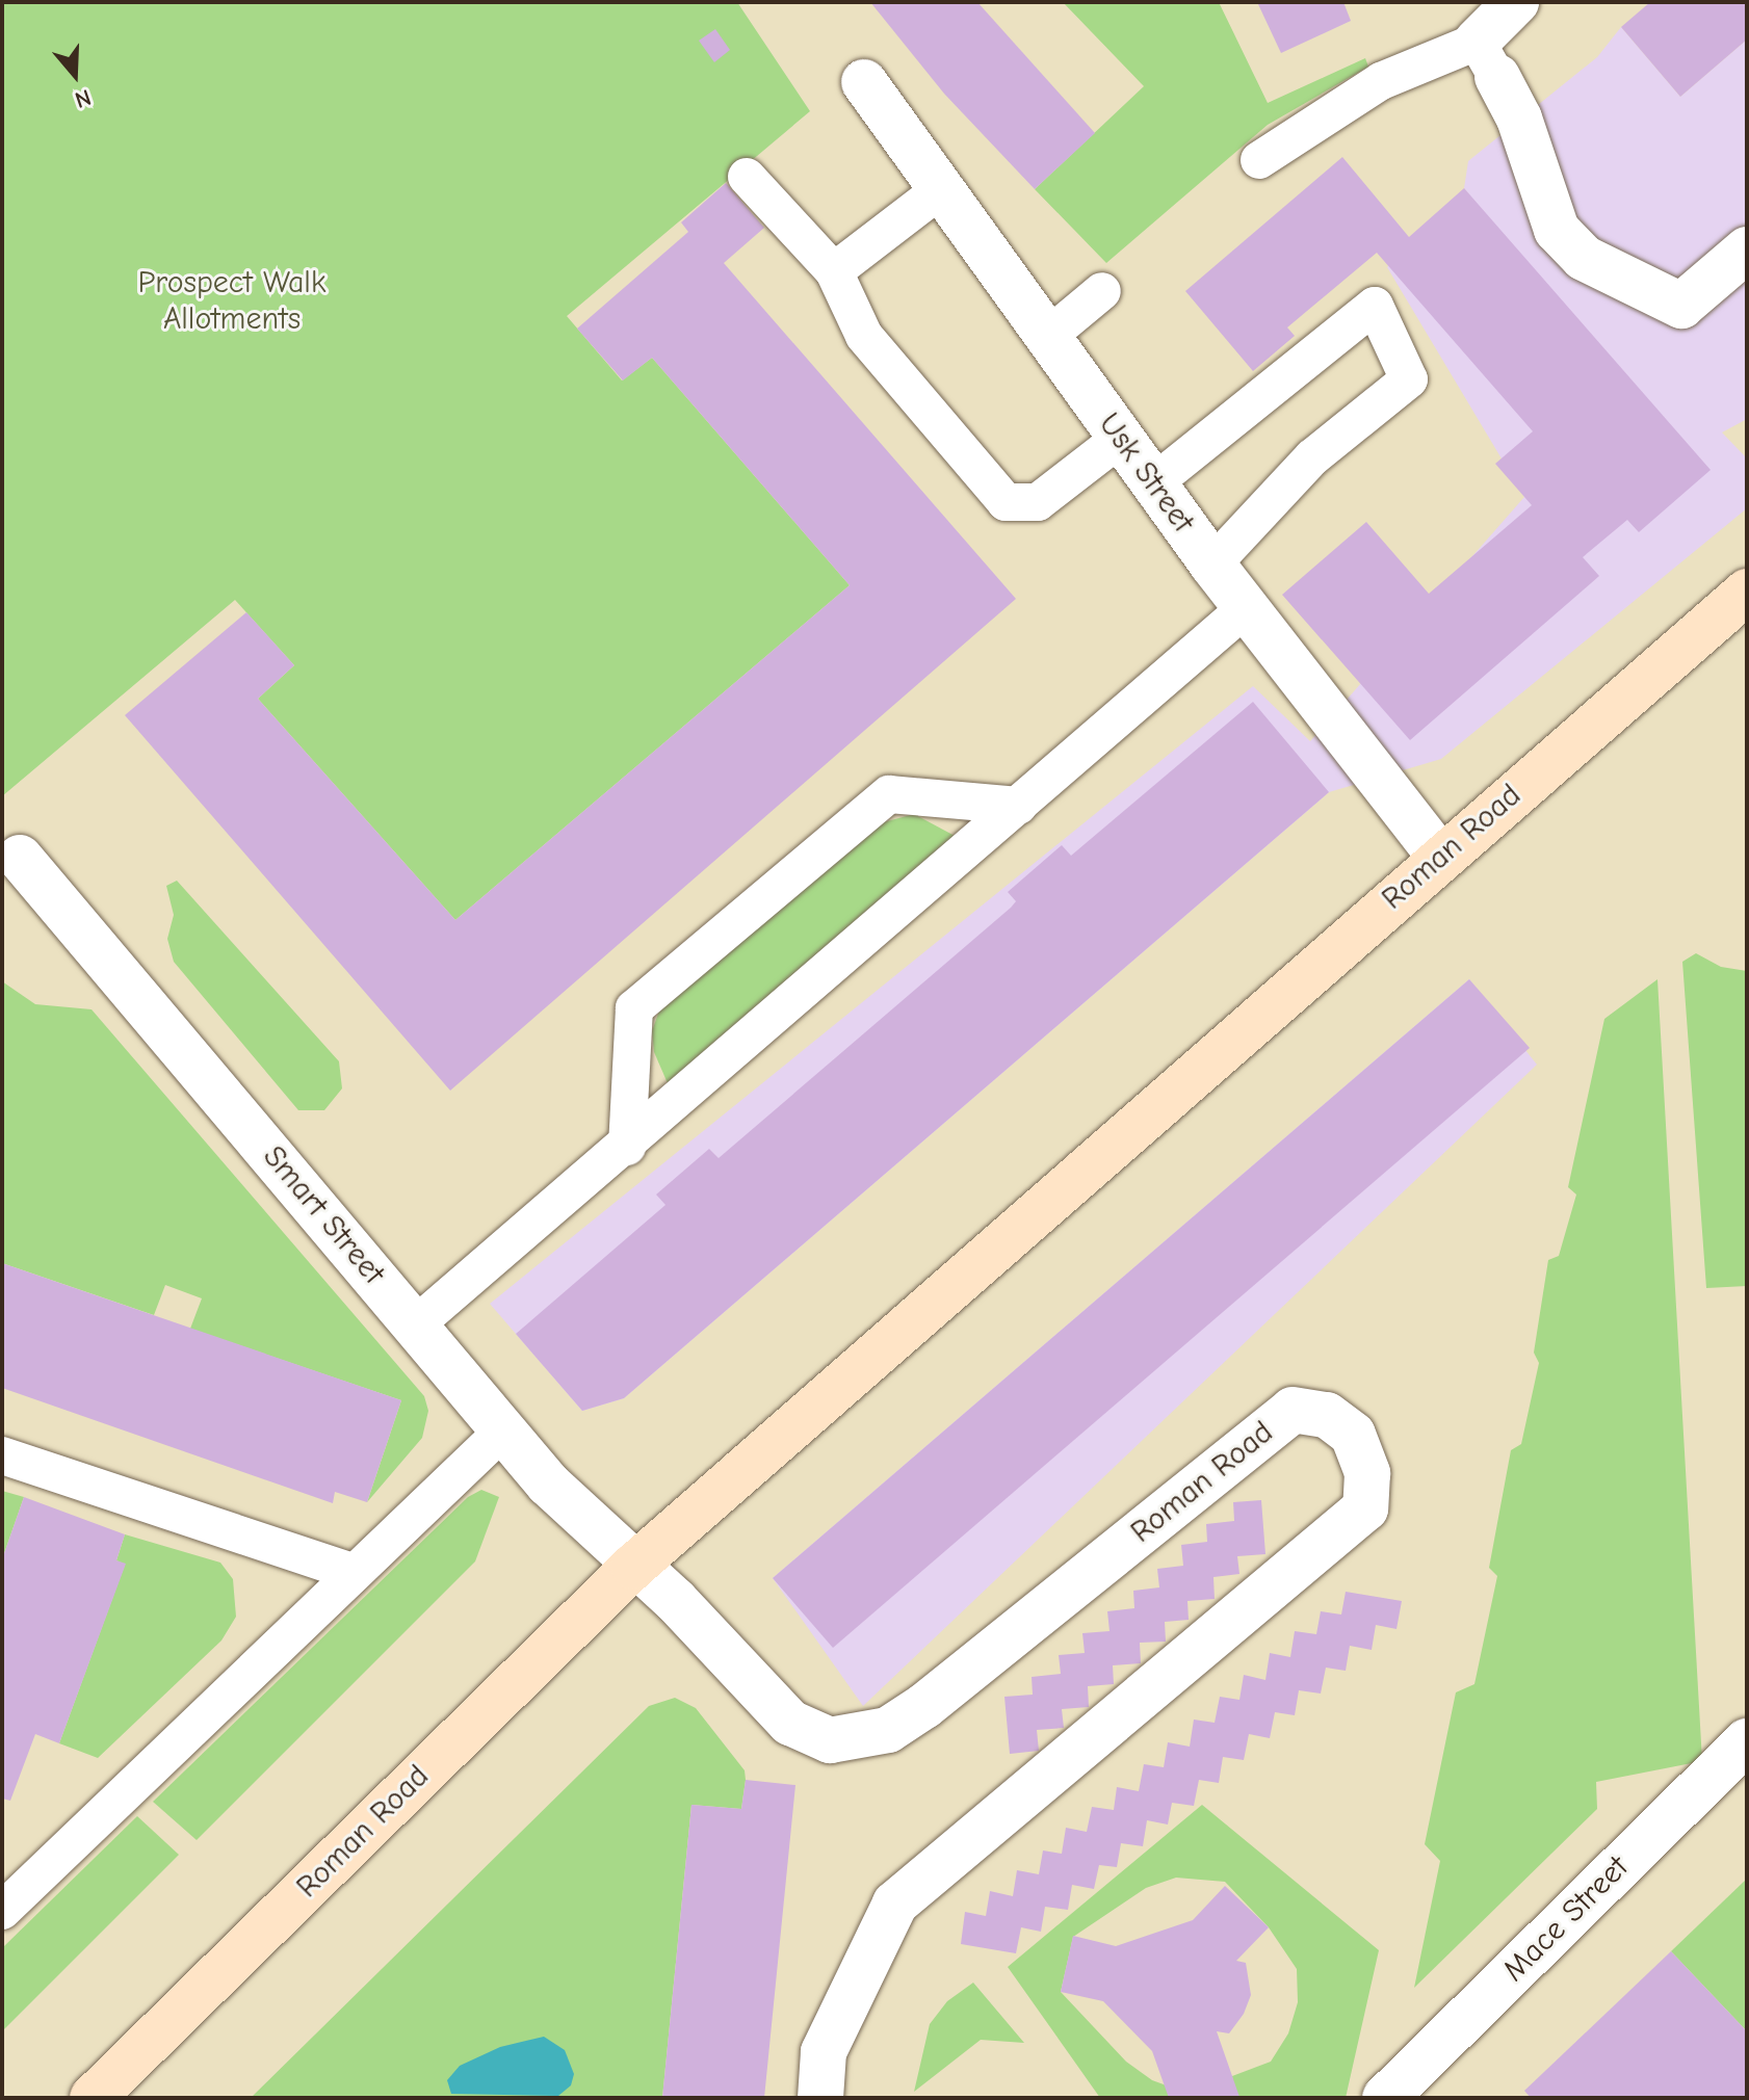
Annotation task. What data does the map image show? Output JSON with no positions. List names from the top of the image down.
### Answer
{
  "streets": {
    "main road": ["Roman Road"],
    "street": ["Usk Street", "Smart Street", "Mace Street"]
  },
  "crossings": [
    ["Usk Street", "Roman Road"],
    ["Roman Road", "Smart Street"]
  ],
  "parks": ["Prospect Walk Allotments"],
  "north": "bottom"
}
